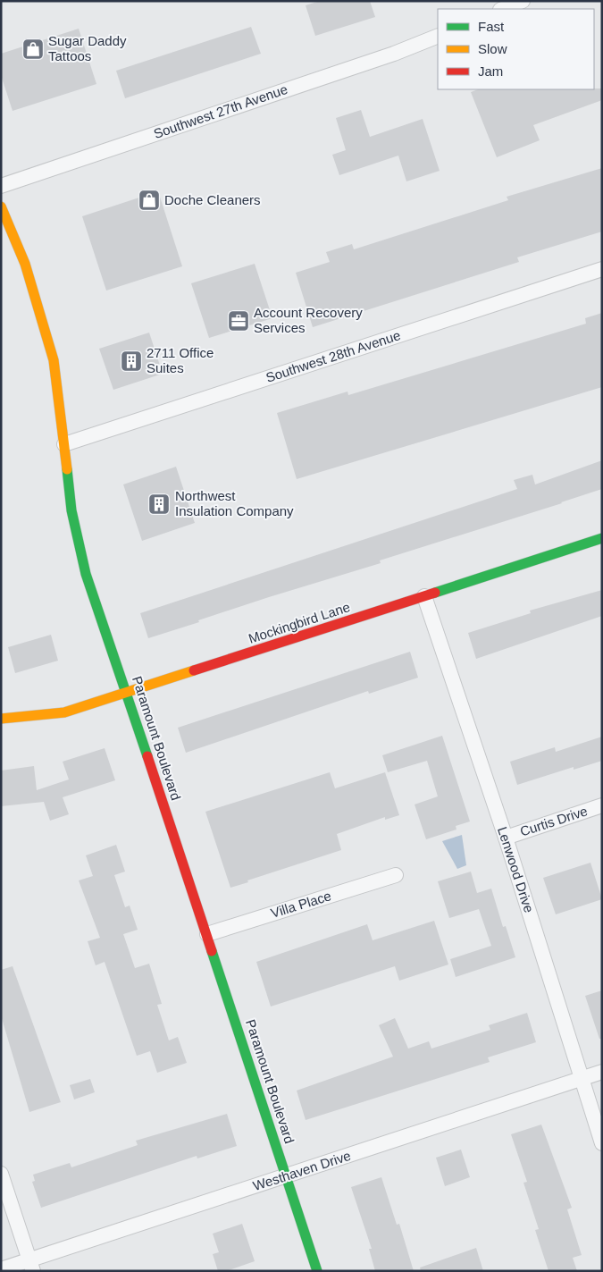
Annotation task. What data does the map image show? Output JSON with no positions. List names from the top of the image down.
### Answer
{
  "streets": {
    "main road": ["Mockingbird Lane", "Paramount Boulevard"],
    "street": [
      "Southwest 27th Avenue",
      "Southwest 28th Avenue",
      "Curtis Drive",
      "Lenwood Drive",
      "Villa Place",
      "Westhaven Drive"
    ]
  },
  "crossings": [
    ["Southwest 28th Avenue", "Paramount Boulevard"],
    ["Mockingbird Lane", "Paramount Boulevard"],
    ["Mockingbird Lane", "Lenwood Drive"],
    ["Paramount Boulevard", "Villa Place"],
    ["Paramount Boulevard", "Westhaven Drive"],
    ["Curtis Drive", "Lenwood Drive"],
    ["Lenwood Drive", "Westhaven Drive"]
  ],
  "places": {
    "shop": ["Sugar Daddy Tattoos", "Doche Cleaners"],
    "office": ["Account Recovery Services"],
    "building": ["2711 Office Suites", "Northwest Insulation Company"]
  },
  "legend": ["Fast", "Slow", "Jam"]
}
